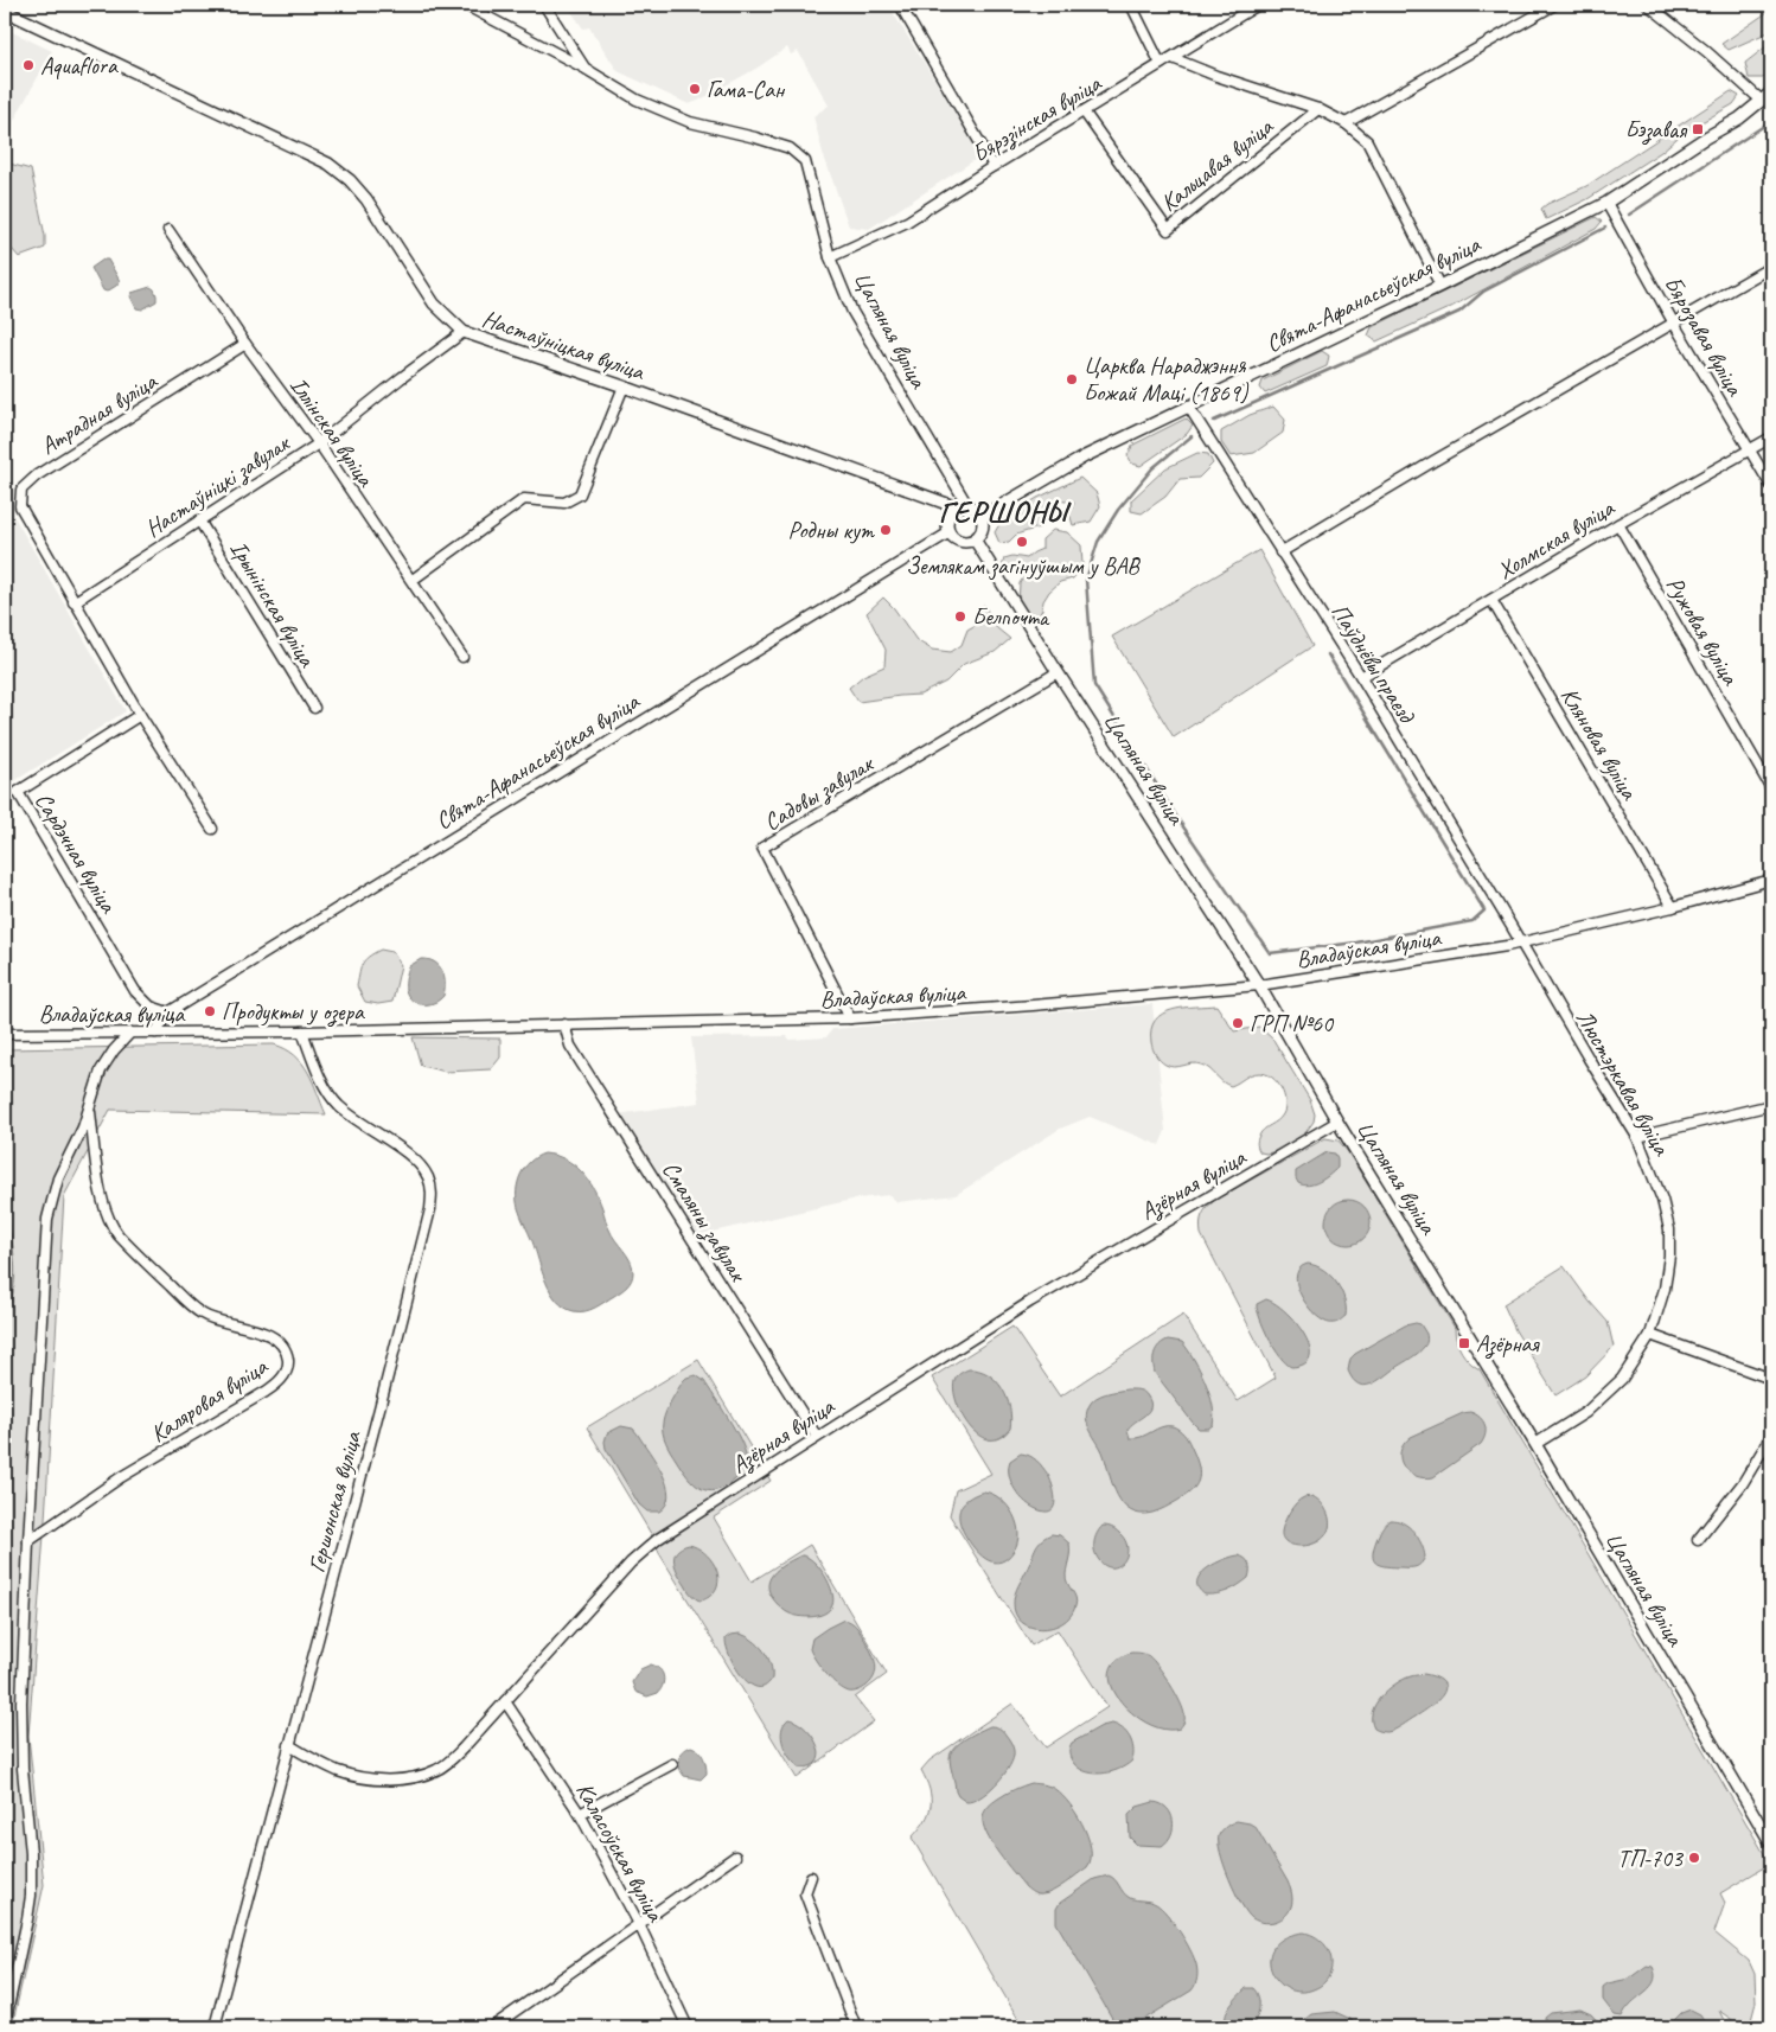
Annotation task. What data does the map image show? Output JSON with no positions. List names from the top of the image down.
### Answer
{
  "streets": {
    "street": [
      "Бярэзінская вуліца",
      "Кальцавая вуліца",
      "Свята-Афанасьеўская вуліца",
      "Цагляная вуліца",
      "Бярозавая вуліца",
      "Настаўніцкая вуліца",
      "Атрадная вуліца",
      "Іллінская вуліца",
      "Настаўніцкі завулак",
      "Холмская вуліца",
      "Ірынінская вуліца",
      "Ружовая вуліца",
      "Паўднёвы праезд",
      "Кляновая вуліца",
      "Садовы завулак",
      "Сардэчная вуліца",
      "Владаўская вуліца",
      "Люстэркавая вуліца",
      "Азёрная вуліца",
      "Смаляны завулак",
      "Каляровая вуліца",
      "Гершонская вуліца",
      "Каласоўская вуліца"
    ]
  },
  "crossings": [
    ["Бярэзінская вуліца", "Кальцавая вуліца"],
    ["Бярэзінская вуліца", "Цагляная вуліца"],
    ["Свята-Афанасьеўская вуліца", "Цагляная вуліца"],
    ["Свята-Афанасьеўская вуліца", "Бярозавая вуліца"],
    ["Свята-Афанасьеўская вуліца", "Настаўніцкая вуліца"],
    ["Свята-Афанасьеўская вуліца", "Паўднёвы праезд"],
    ["Свята-Афанасьеўская вуліца", "Сардэчная вуліца"],
    ["Свята-Афанасьеўская вуліца", "Владаўская вуліца"],
    ["Цагляная вуліца", "Настаўніцкая вуліца"],
    ["Цагляная вуліца", "Садовы завулак"],
    ["Цагляная вуліца", "Владаўская вуліца"],
    ["Цагляная вуліца", "Люстэркавая вуліца"],
    ["Цагляная вуліца", "Азёрная вуліца"],
    ["Бярозавая вуліца", "Холмская вуліца"],
    ["Настаўніцкая вуліца", "Настаўніцкі завулак"],
    ["Атрадная вуліца", "Іллінская вуліца"],
    ["Атрадная вуліца", "Настаўніцкі завулак"],
    ["Іллінская вуліца", "Настаўніцкі завулак"],
    ["Настаўніцкі завулак", "Ірынінская вуліца"],
    ["Холмская вуліца", "Ружовая вуліца"],
    ["Холмская вуліца", "Паўднёвы праезд"],
    ["Холмская вуліца", "Кляновая вуліца"],
    ["Паўднёвы праезд", "Владаўская вуліца"],
    ["Паўднёвы праезд", "Люстэркавая вуліца"],
    ["Кляновая вуліца", "Владаўская вуліца"],
    ["Садовы завулак", "Владаўская вуліца"],
    ["Владаўская вуліца", "Люстэркавая вуліца"],
    ["Владаўская вуліца", "Смаляны завулак"],
    ["Владаўская вуліца", "Гершонская вуліца"],
    ["Азёрная вуліца", "Смаляны завулак"],
    ["Азёрная вуліца", "Гершонская вуліца"],
    ["Азёрная вуліца", "Каласоўская вуліца"]
  ],
  "districts": ["ГЕРШОНЫ"],
  "places": {
    "other": [
      "Aquaflora",
      "Гама-Сан",
      "Царква Нараджэння Божай Маці (1869)",
      "Родны кут",
      "Землякам загінуўшым у ВАВ",
      "Белпочта",
      "Продукты у озера",
      "ГРП №60",
      "ТП-703"
    ],
    "transit": ["Бэзавая", "Азёрная"]
  }
}
